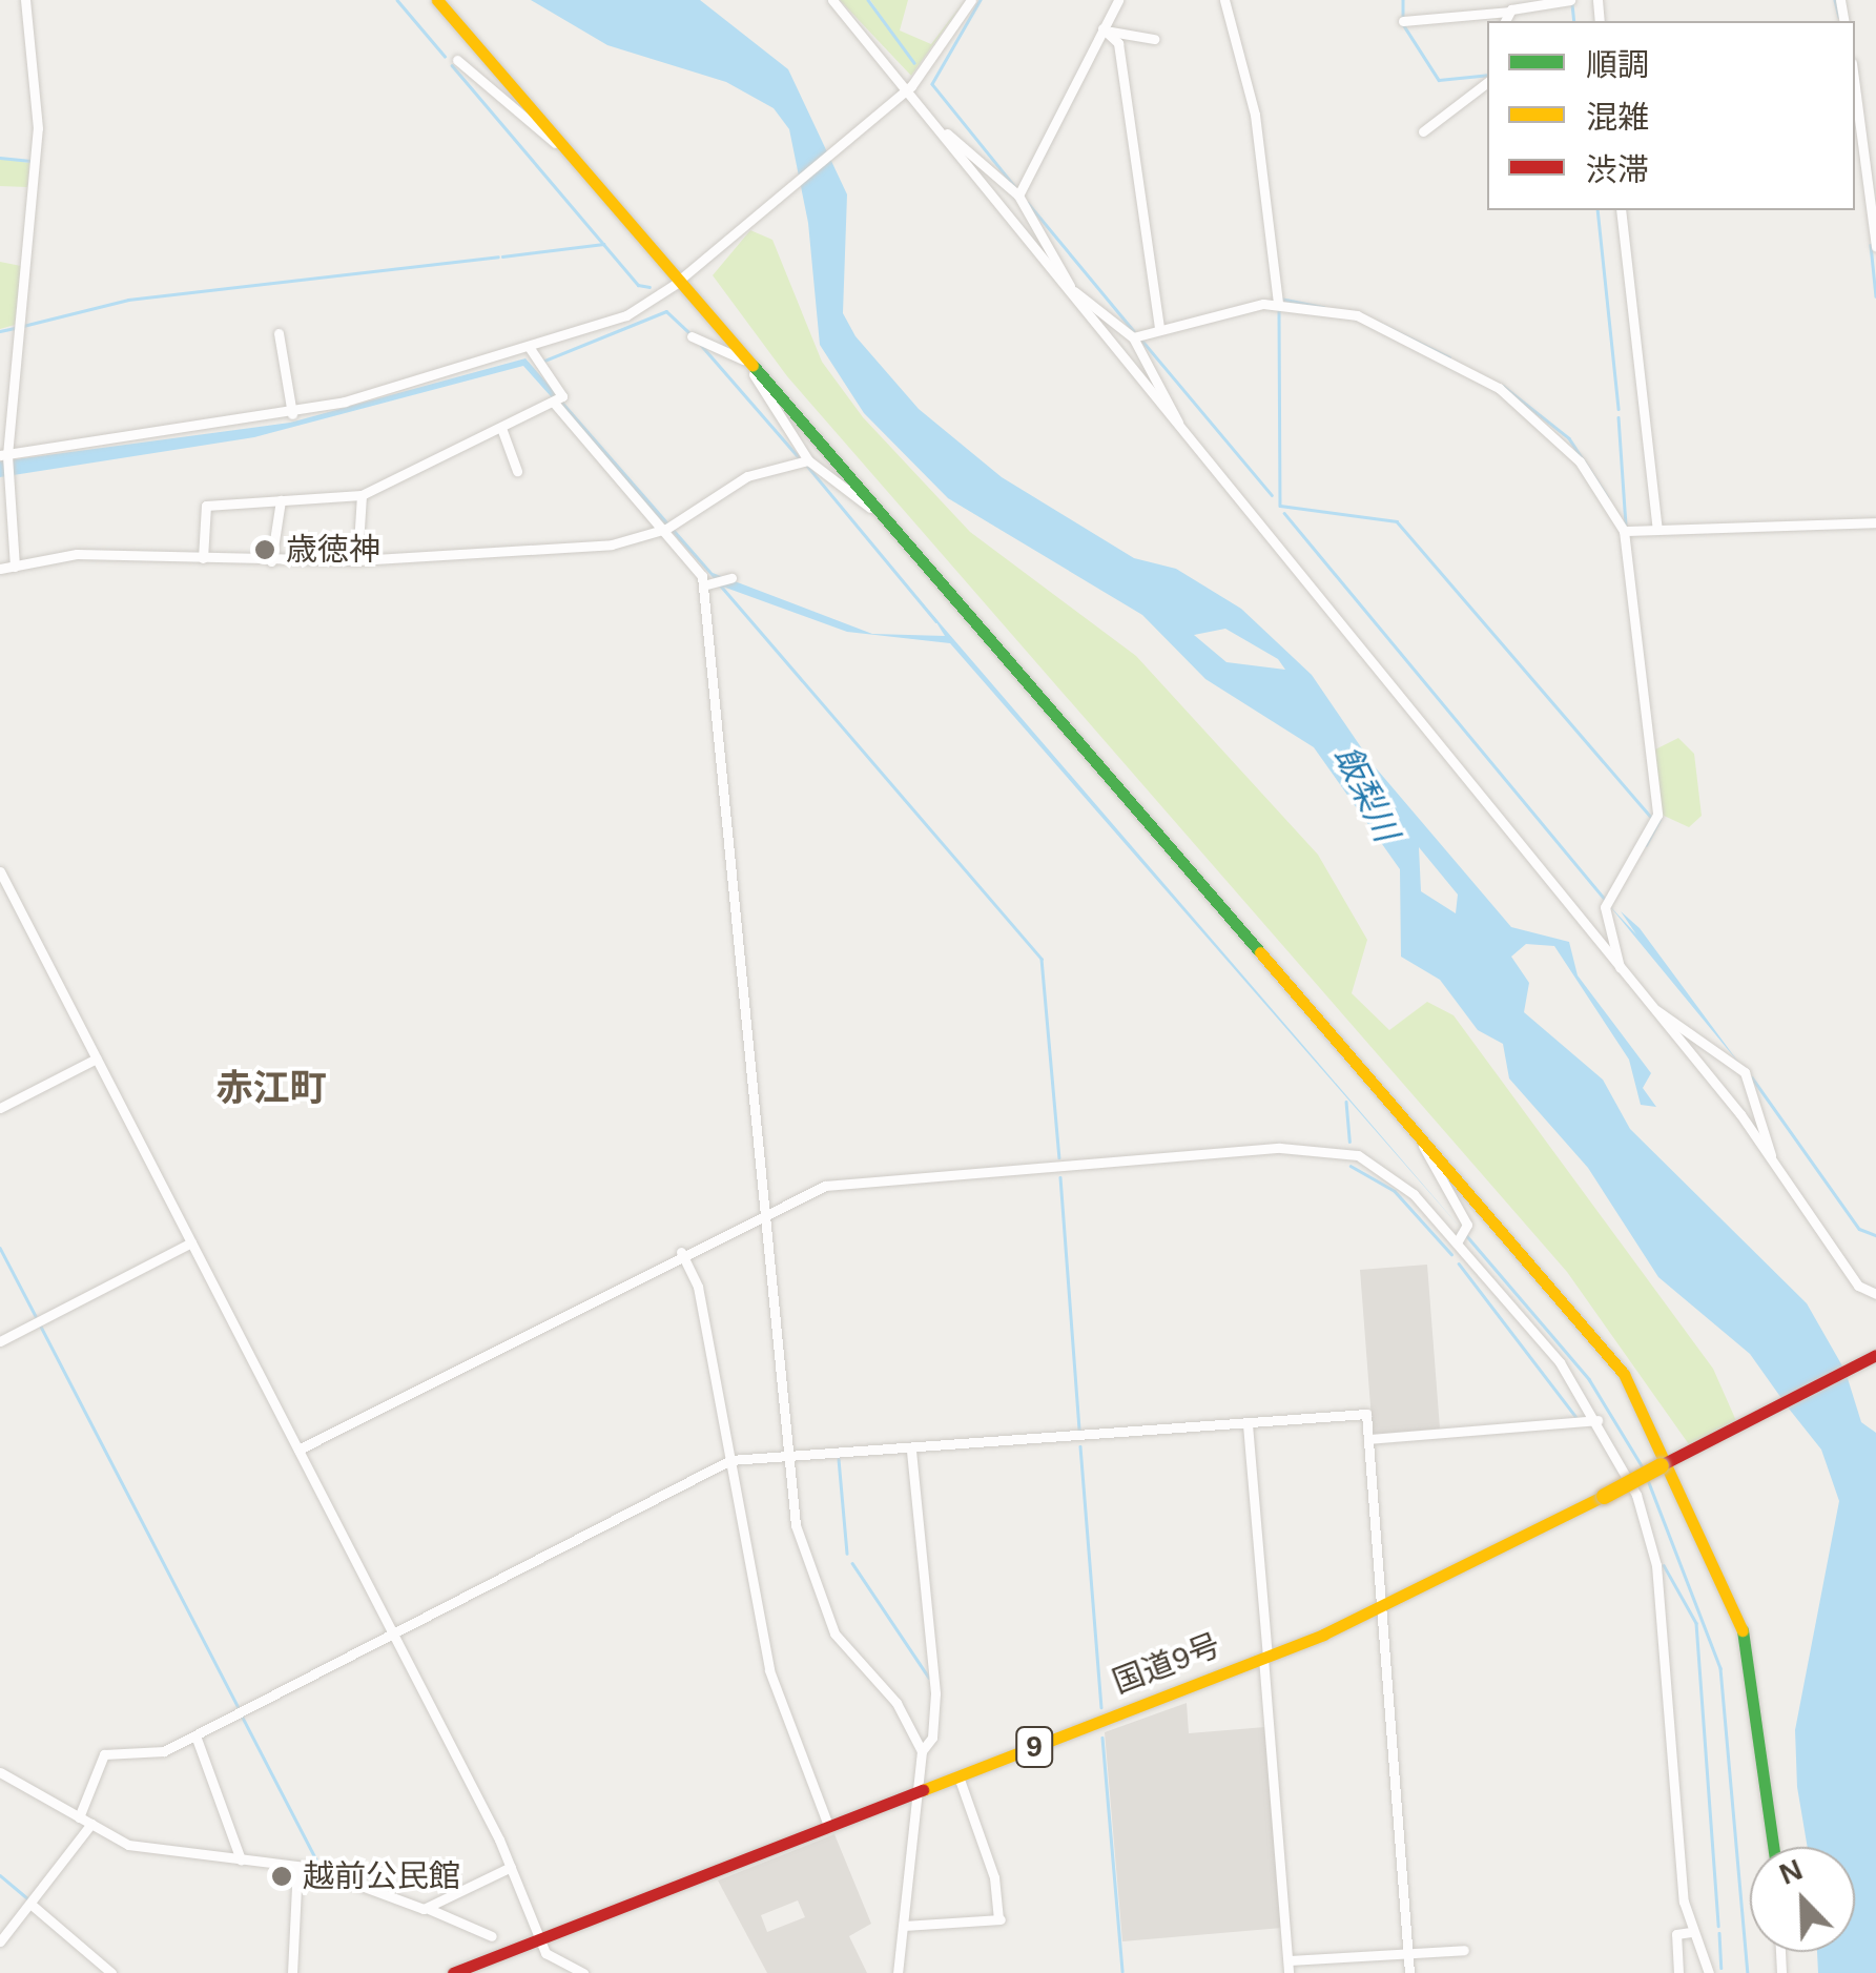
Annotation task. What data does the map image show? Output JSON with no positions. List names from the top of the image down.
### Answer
{
  "streets": {
    "main road": ["国道9号", "9"]
  },
  "districts": ["赤江町"],
  "water": ["飯梨川"],
  "places": ["歳徳神", "越前公民館"],
  "legend": ["順調", "混雑", "渋滞"],
  "north": "top left"
}
